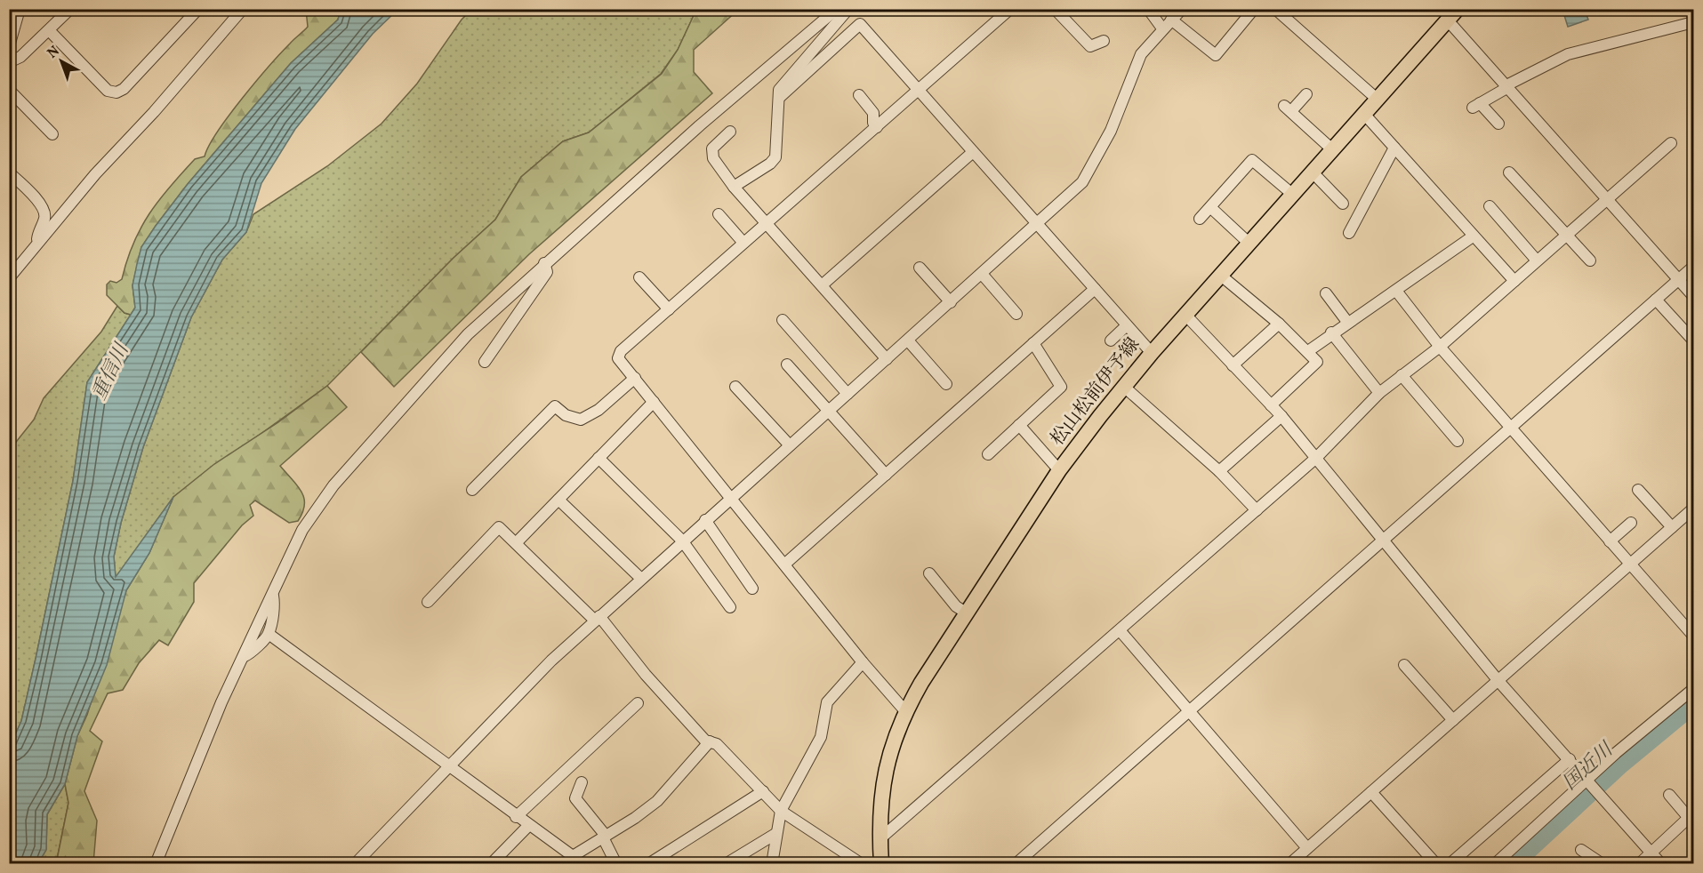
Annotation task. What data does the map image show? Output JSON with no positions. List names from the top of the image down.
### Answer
{
  "streets": {
    "main road": ["松山松前伊予線"]
  },
  "water": ["重信川", "国近川"],
  "north": "top left"
}
